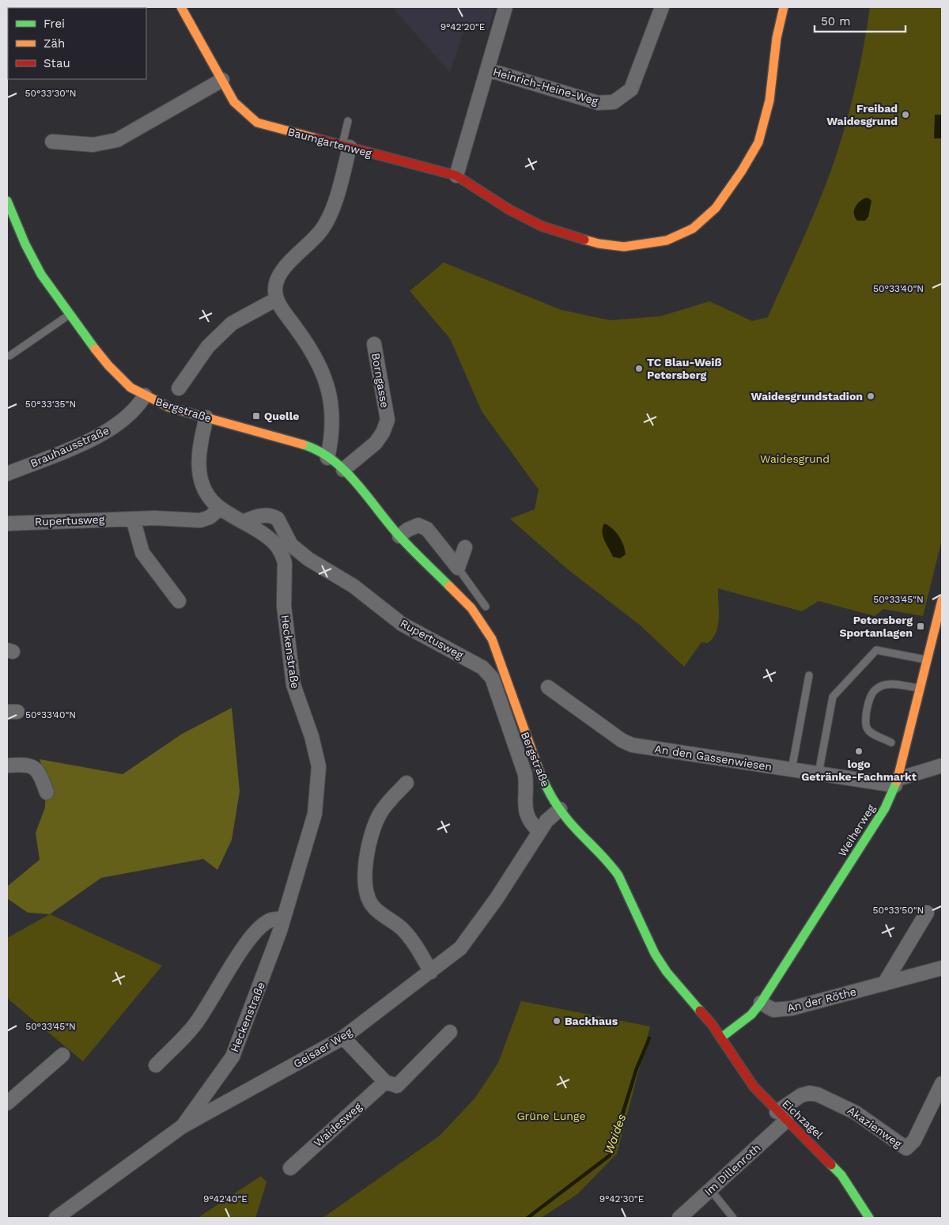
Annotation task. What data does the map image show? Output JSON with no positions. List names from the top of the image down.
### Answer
{
  "streets": {
    "main road": [
      "Baumgartenweg",
      "Bergstraße",
      "Weiherweg",
      "Eichzagel"
    ],
    "street": [
      "Heinrich-Heine-Weg",
      "Borngasse",
      "Brauhausstraße",
      "Rupertusweg",
      "Heckenstraße",
      "An den Gassenwiesen",
      "An der Röthe",
      "Geisaer Weg",
      "Waidesweg",
      "Akazienweg",
      "Im Dillenroth"
    ]
  },
  "crossings": [
    ["Borngasse", "Bergstraße"],
    ["Bergstraße", "Brauhausstraße"],
    ["Bergstraße", "Heckenstraße"],
    ["Bergstraße", "Weiherweg"],
    ["Bergstraße", "Geisaer Weg"],
    ["Bergstraße", "Eichzagel"],
    ["Rupertusweg", "Heckenstraße"],
    ["Rupertusweg", "Geisaer Weg"],
    ["Heckenstraße", "Geisaer Weg"],
    ["An den Gassenwiesen", "Weiherweg"],
    ["Weiherweg", "An der Röthe"],
    ["Weiherweg", "Eichzagel"],
    ["Eichzagel", "Akazienweg"],
    ["Eichzagel", "Im Dillenroth"],
    ["Akazienweg", "Im Dillenroth"]
  ],
  "water": ["Waides"],
  "parks": ["Waidesgrund", "Grüne Lunge"],
  "places": {
    "other": [
      "Freibad Waidesgrund",
      "TC Blau-Weiß Petersberg",
      "Waidesgrundstadion",
      "logo Getränke-Fachmarkt",
      "Backhaus"
    ],
    "transit": ["Quelle", "Petersberg Sportanlagen"]
  },
  "legend": ["Frei", "Zäh", "Stau"],
  "scale_bar": "50 m",
  "coordinates": [
    "9°42'20\"E",
    "50°33'30\"N",
    "50°33'40\"N",
    "50°33'35\"N",
    "50°33'45\"N",
    "50°33'50\"N",
    "9°42'40\"E",
    "9°42'30\"E"
  ]
}
